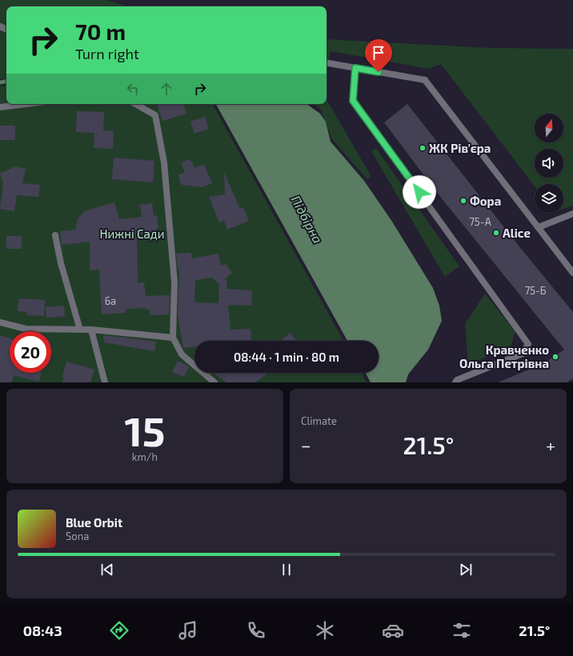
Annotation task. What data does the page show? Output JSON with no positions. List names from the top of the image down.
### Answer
{
  "water": ["Підбірна"],
  "parks": ["Нижні Сади"],
  "places": [
    "ЖК Рів'єра",
    "Фора",
    "Alice",
    "Кравченко Ольга Петрівна"
  ],
  "house_numbers": ["75-А", "75-Б", "6а"],
  "north": "top",
  "page": {
    "turn": ["70 m", "Turn right"],
    "limit": "20",
    "trip": "08:44 · 1 min · 80 m",
    "tile": [
      ["15", "km/h"],
      "Climate"
    ],
    "heat": ["−", "21.5°", "+"],
    "song": ["Blue Orbit", "Sona"],
    "tabs": ["08:43", "21.5°"]
  }
}
